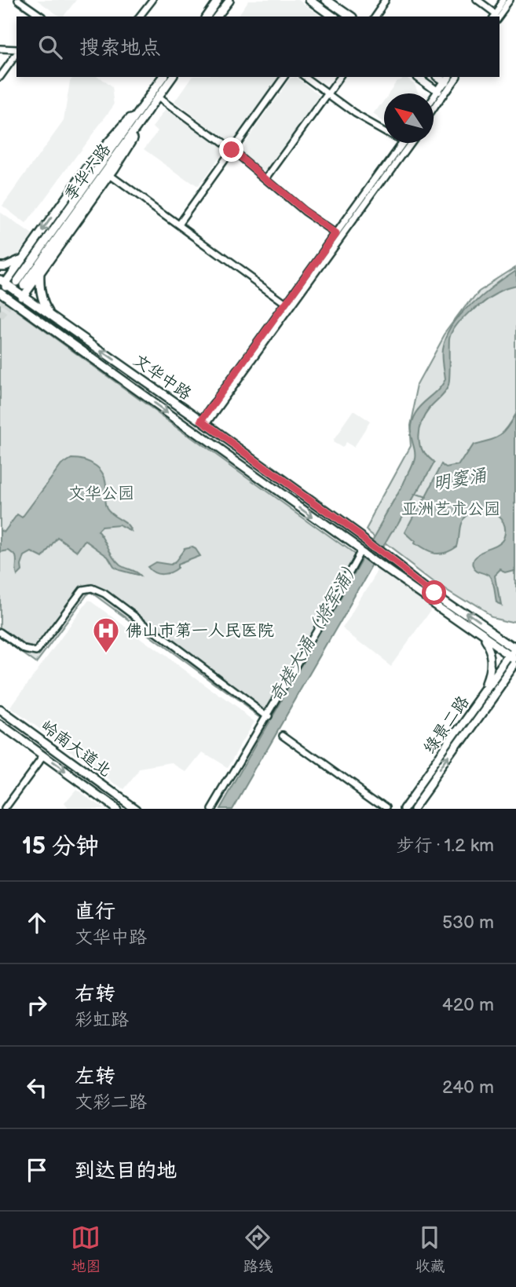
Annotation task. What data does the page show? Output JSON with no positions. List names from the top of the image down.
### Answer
{
  "streets": {
    "main road": [
      "季华六路",
      "文华中路",
      "绿景二路",
      "岭南大道北"
    ]
  },
  "crossings": [
    ["季华六路", "文华中路"],
    ["文华中路", "绿景二路"]
  ],
  "water": ["明窦涌", "奇槎大涌（将军涌）"],
  "parks": ["文华公园", "亚洲艺术公园"],
  "places": {
    "hospital": ["佛山市第一人民医院"]
  },
  "north": "top left",
  "page": {
    "search": "搜索地点",
    "heading": ["15 分钟", "步行 · 1.2 km"],
    "list": [
      ["直行", "文华中路", "530 m"],
      ["右转", "彩虹路", "420 m"],
      ["左转", "文彩二路", "240 m"],
      "到达目的地"
    ],
    "nav": ["地图", "路线", "收藏"]
  }
}
